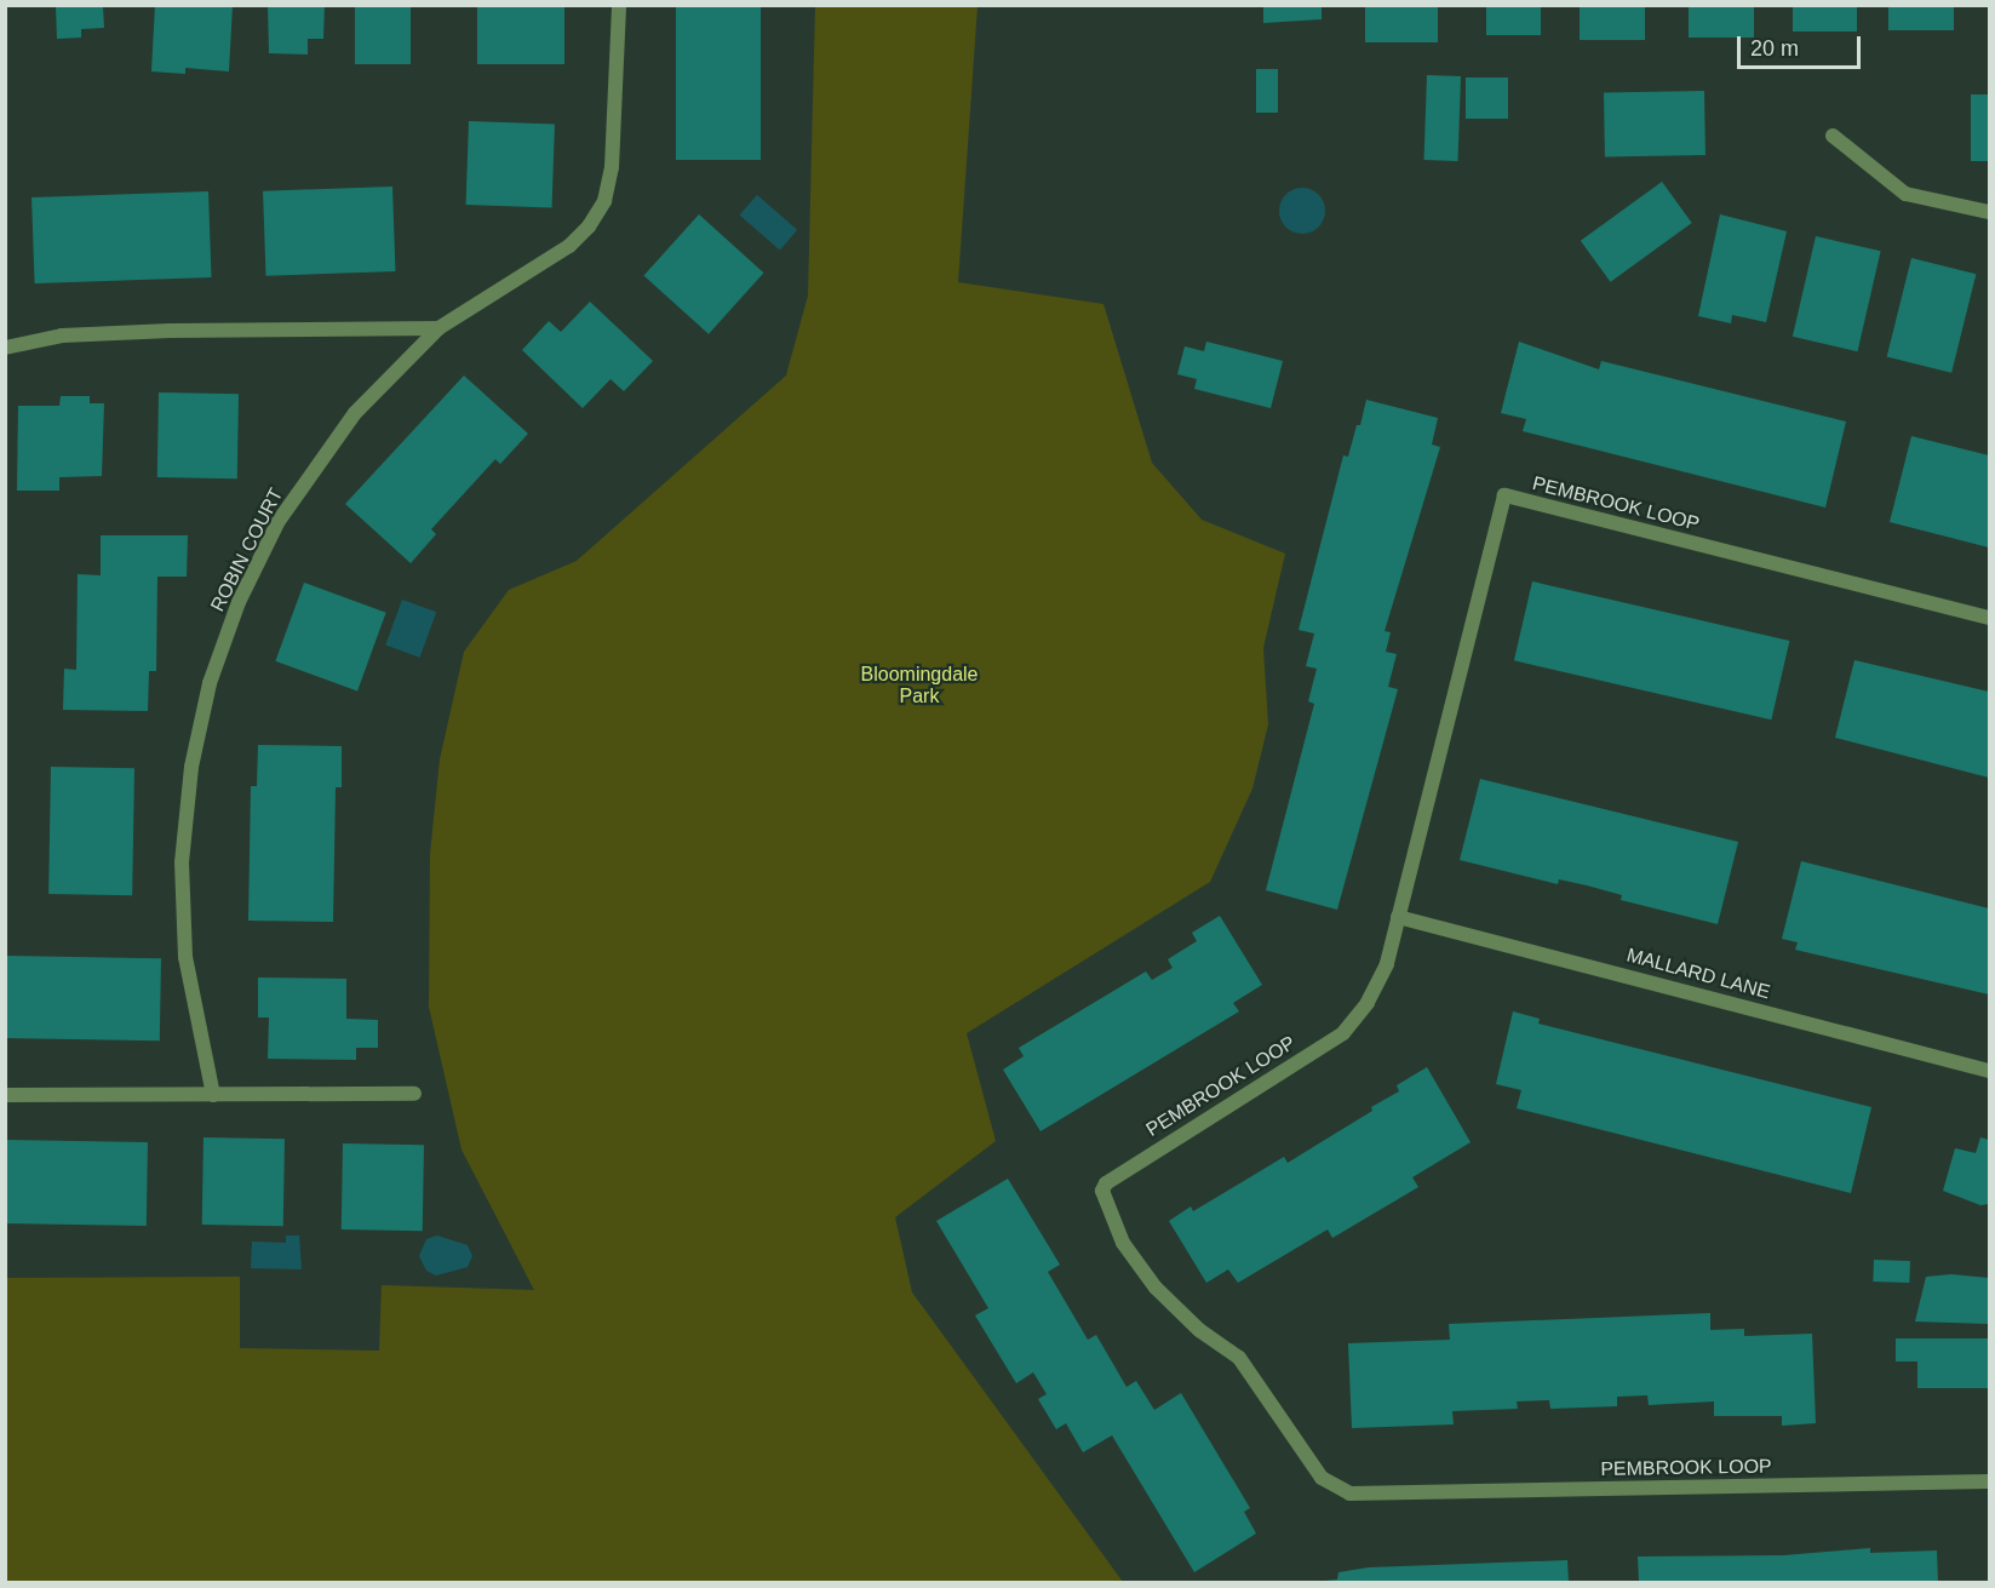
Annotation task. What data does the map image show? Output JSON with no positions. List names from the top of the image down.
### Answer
{
  "streets": {
    "street": ["PEMBROOK LOOP", "ROBIN COURT", "MALLARD LANE"]
  },
  "crossings": [
    ["PEMBROOK LOOP", "MALLARD LANE"]
  ],
  "parks": ["Bloomingdale Park"],
  "scale_bar": "20 m"
}
